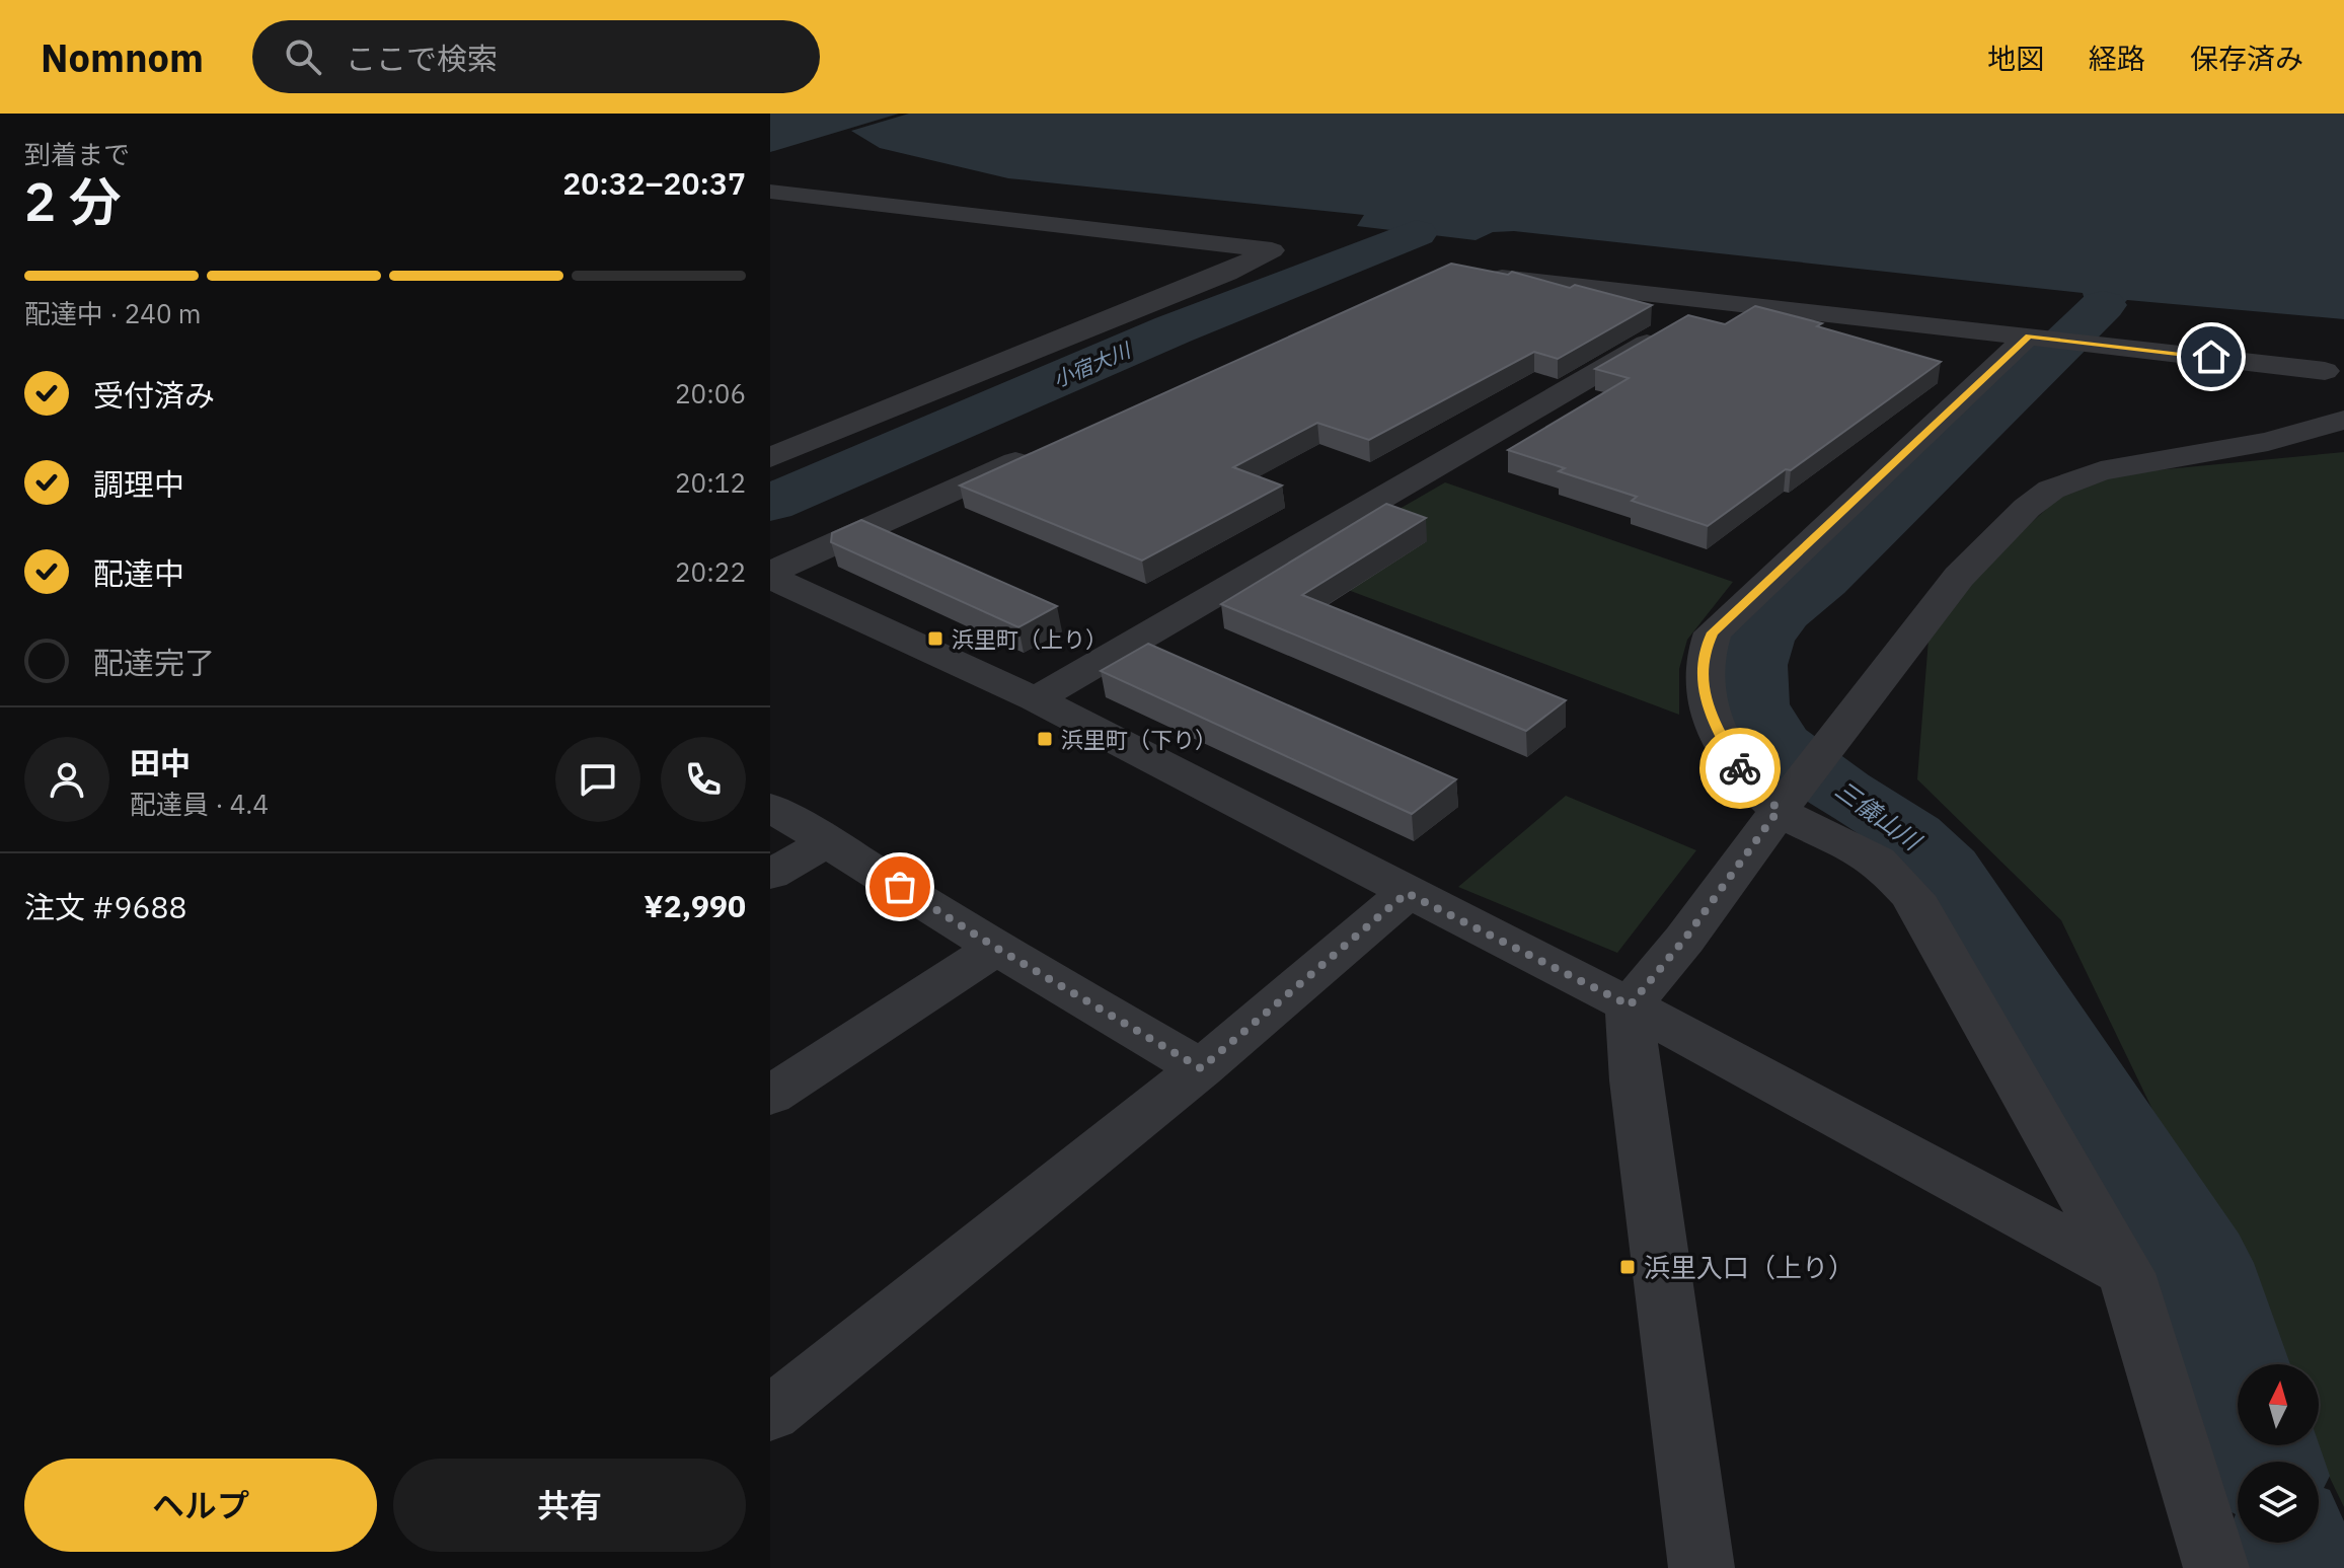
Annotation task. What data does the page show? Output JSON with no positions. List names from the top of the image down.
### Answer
{
  "water": ["小宿大川", "三儀山川"],
  "places": {
    "transit": ["浜里町（上り）", "浜里町（下り）", "浜里入口（上り）"]
  },
  "north": "top",
  "page": {
    "header": "Nomnom",
    "search": "ここで検索",
    "nav": ["地図", "経路", "保存済み"],
    "heading": ["2 分", "到着まで", "20:32–20:37"],
    "panel": [
      "田中",
      "配達員 · 4.4",
      "注文 #9688",
      "¥2,990"
    ],
    "bar": "配達中 · 240 m",
    "list": [
      ["受付済み", "20:06"],
      ["調理中", "20:12"],
      ["配達中", "20:22"],
      "配達完了"
    ],
    "buttons": ["ヘルプ", "共有"]
  }
}
